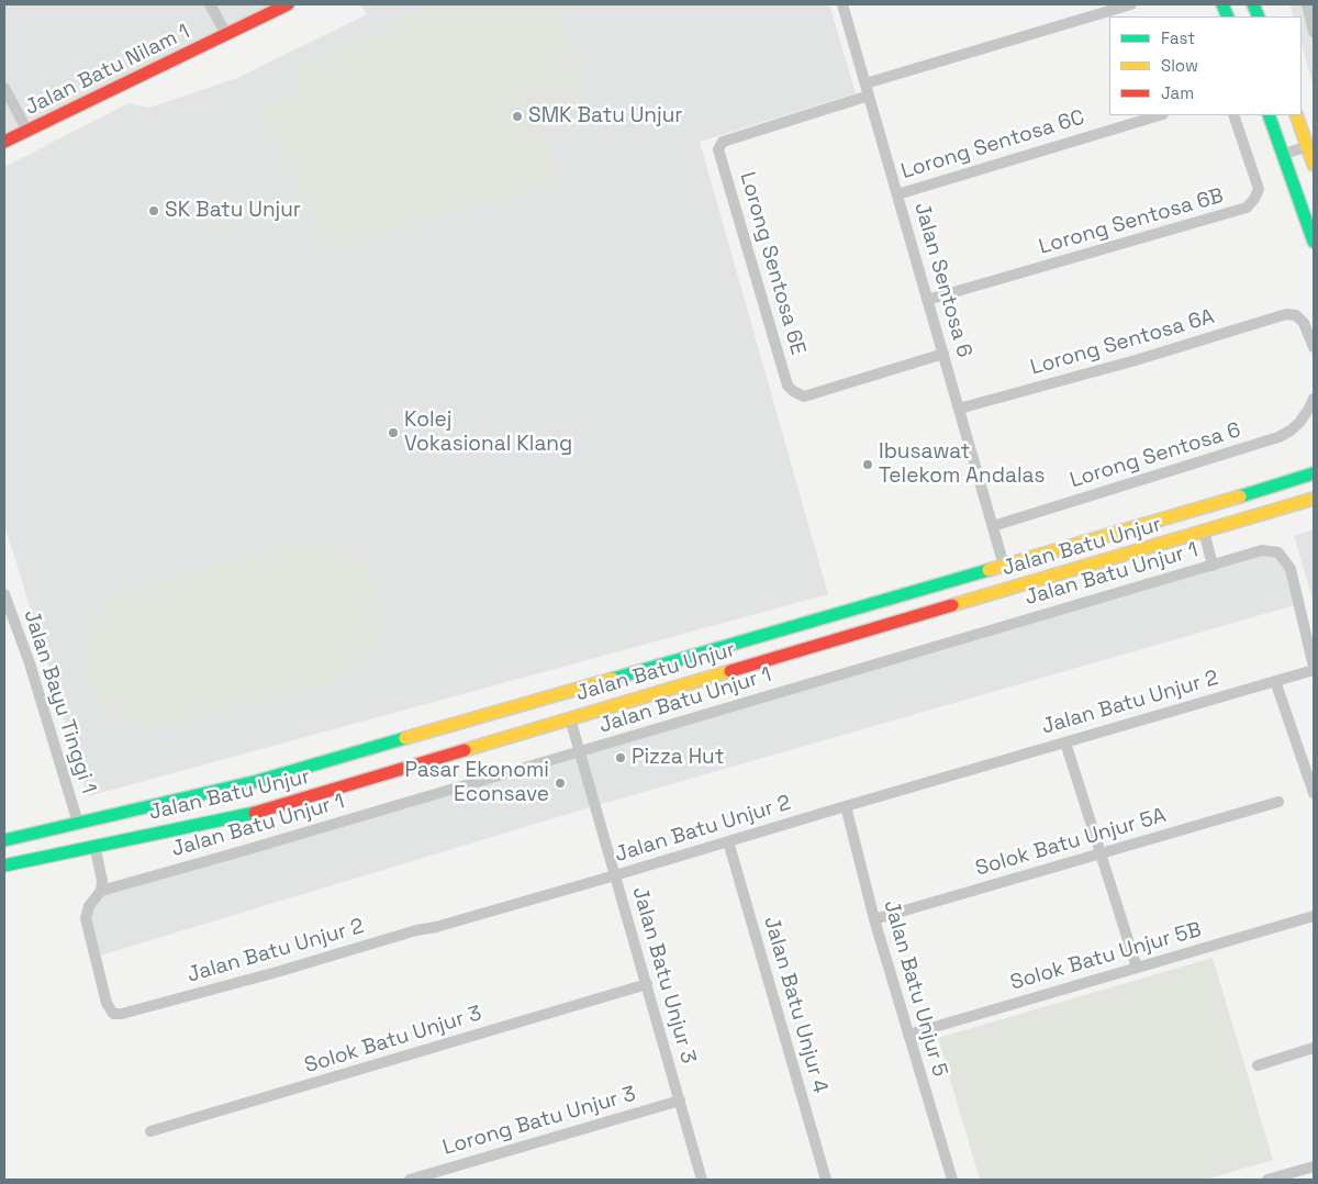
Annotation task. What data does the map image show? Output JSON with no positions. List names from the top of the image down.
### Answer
{
  "streets": {
    "main road": ["Jalan Batu Nilam 1", "Jalan Batu Unjur"],
    "street": [
      "Lorong Sentosa 6C",
      "Lorong Sentosa 6B",
      "Lorong Sentosa 6E",
      "Jalan Sentosa 6",
      "Lorong Sentosa 6A",
      "Lorong Sentosa 6",
      "Jalan Batu Unjur 1",
      "Jalan Bayu Tinggi 1",
      "Jalan Batu Unjur 2",
      "Solok Batu Unjur 5A",
      "Solok Batu Unjur 5B",
      "Jalan Batu Unjur 3",
      "Jalan Batu Unjur 5",
      "Jalan Batu Unjur 4",
      "Solok Batu Unjur 3",
      "Lorong Batu Unjur 3"
    ]
  },
  "crossings": [
    ["Lorong Sentosa 6C", "Jalan Sentosa 6"],
    ["Lorong Sentosa 6B", "Jalan Sentosa 6"],
    ["Lorong Sentosa 6E", "Jalan Sentosa 6"],
    ["Jalan Sentosa 6", "Lorong Sentosa 6A"],
    ["Jalan Sentosa 6", "Lorong Sentosa 6"],
    ["Jalan Sentosa 6", "Jalan Batu Unjur"],
    ["Jalan Batu Unjur", "Jalan Bayu Tinggi 1"],
    ["Jalan Batu Unjur", "Jalan Batu Unjur 3"],
    ["Jalan Batu Unjur 1", "Jalan Batu Unjur 2"],
    ["Jalan Batu Unjur 1", "Jalan Batu Unjur 3"],
    ["Jalan Batu Unjur 2", "Jalan Batu Unjur 3"],
    ["Jalan Batu Unjur 2", "Jalan Batu Unjur 5"],
    ["Jalan Batu Unjur 2", "Jalan Batu Unjur 4"],
    ["Solok Batu Unjur 5A", "Jalan Batu Unjur 5"],
    ["Solok Batu Unjur 5B", "Jalan Batu Unjur 5"],
    ["Jalan Batu Unjur 3", "Solok Batu Unjur 3"],
    ["Jalan Batu Unjur 3", "Lorong Batu Unjur 3"]
  ],
  "places": [
    "SMK Batu Unjur",
    "SK Batu Unjur",
    "Kolej Vokasional Klang",
    "Ibusawat Telekom Andalas",
    "Pizza Hut",
    "Pasar Ekonomi Econsave"
  ],
  "legend": ["Fast", "Slow", "Jam"]
}
